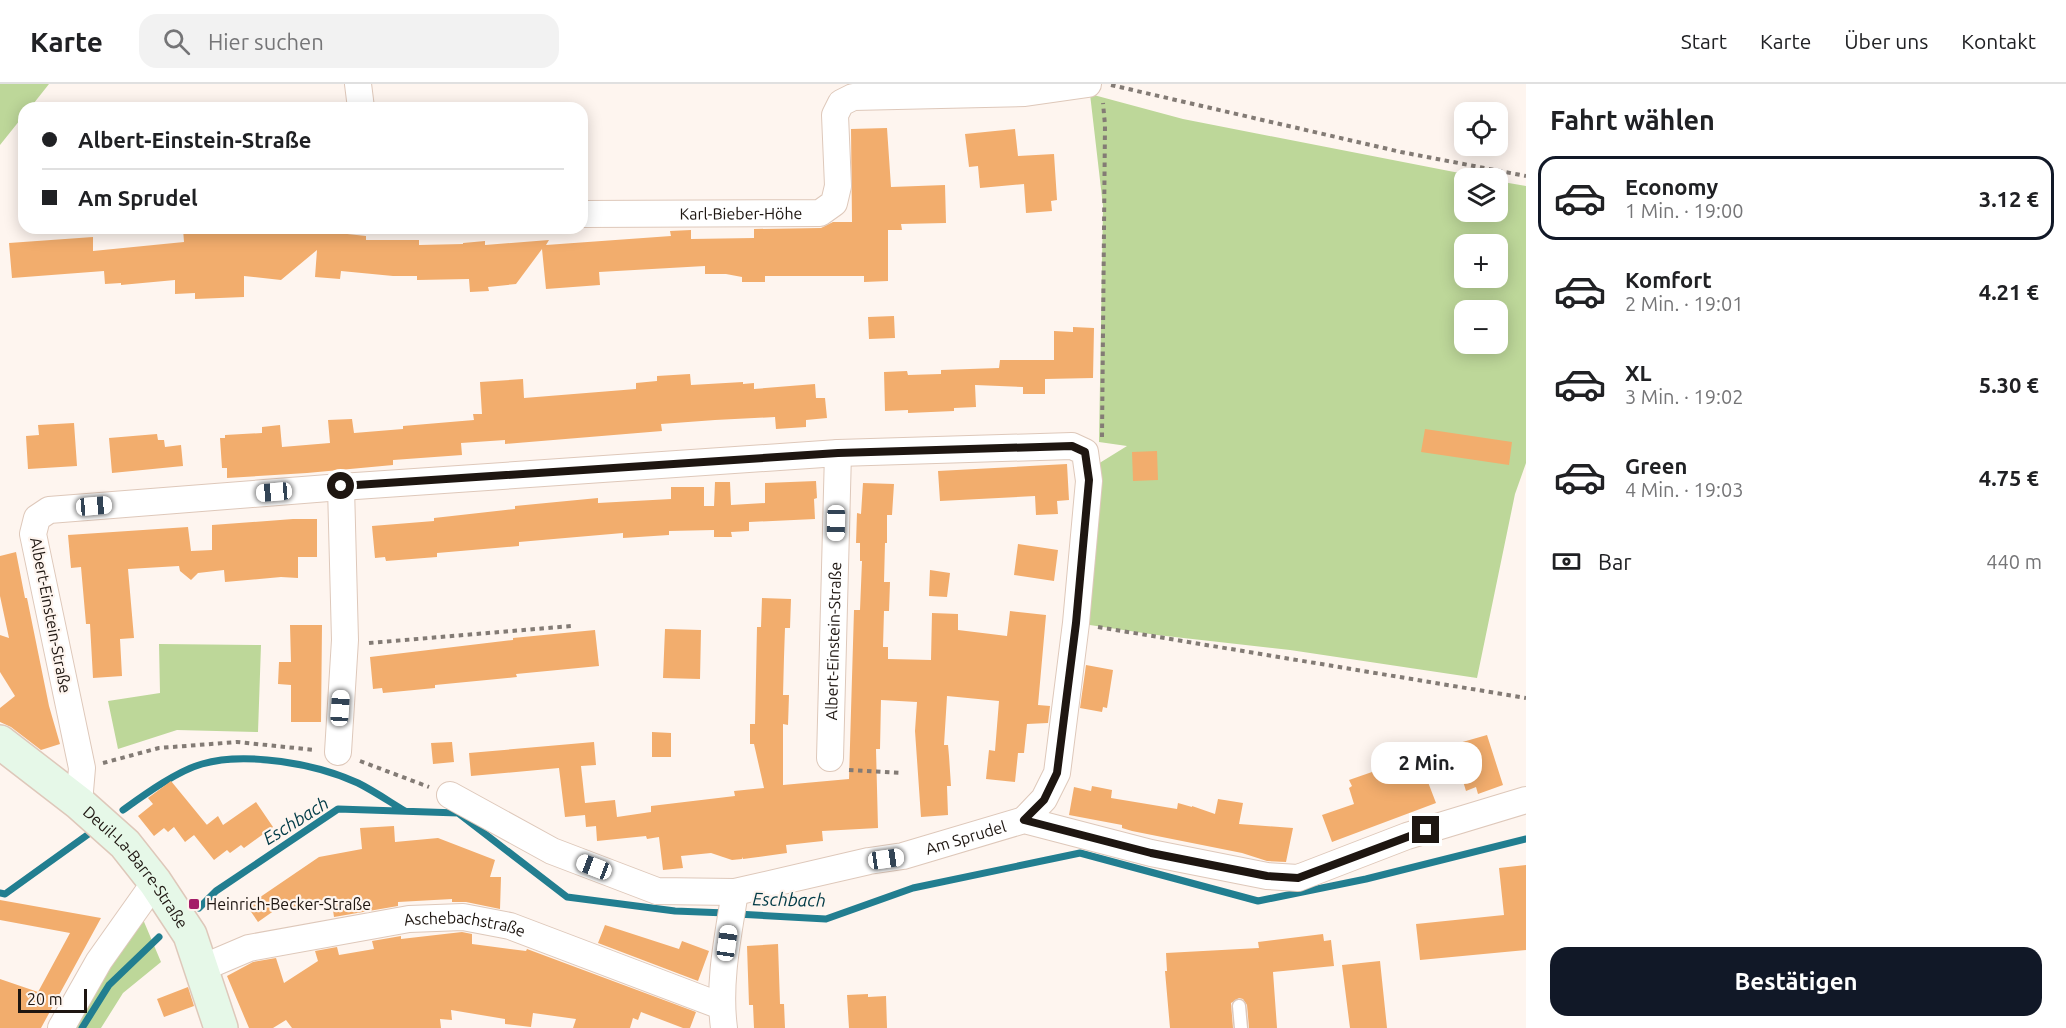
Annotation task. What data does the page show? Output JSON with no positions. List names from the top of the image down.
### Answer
{
  "streets": {
    "street": [
      "Karl-Bieber-Höhe",
      "Albert-Einstein-Straße",
      "Am Sprudel",
      "Deuil-La-Barre-Straße",
      "Aschebachstraße"
    ]
  },
  "crossings": [
    ["Albert-Einstein-Straße", "Deuil-La-Barre-Straße"],
    ["Deuil-La-Barre-Straße", "Aschebachstraße"]
  ],
  "water": ["Eschbach"],
  "places": {
    "transit": ["Heinrich-Becker-Straße"]
  },
  "scale_bar": "20 m",
  "page": {
    "header": "Karte",
    "search": "Hier suchen",
    "nav": [
      "Start",
      "Karte",
      "Über uns",
      "Kontakt"
    ],
    "heading": "Fahrt wählen",
    "map_buttons": ["+", "−"],
    "banner": ["Albert-Einstein-Straße", "Am Sprudel"],
    "list": [
      {
        "name": "Economy",
        "note": "1 Min. · 19:00",
        "value": "3.12 €"
      },
      {
        "name": "Komfort",
        "note": "2 Min. · 19:01",
        "value": "4.21 €"
      },
      {
        "name": "XL",
        "note": "3 Min. · 19:02",
        "value": "5.30 €"
      },
      {
        "name": "Green",
        "note": "4 Min. · 19:03",
        "value": "4.75 €"
      }
    ],
    "pay": ["Bar", "440 m"],
    "bubble": "2 Min.",
    "buttons": "Bestätigen",
    "scale": "20 m"
  }
}
